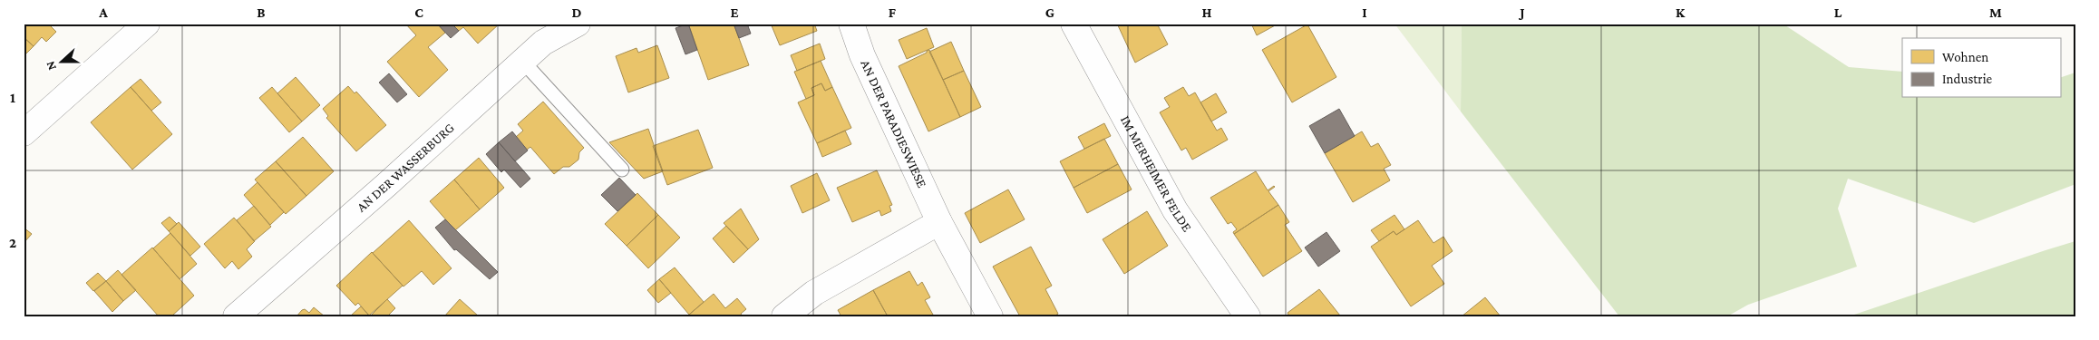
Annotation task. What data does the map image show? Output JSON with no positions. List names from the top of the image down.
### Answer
{
  "streets": {
    "street": ["AN DER PARADIESWIESE", "AN DER WASSERBURG", "IM MERHEIMER FELDE"]
  },
  "legend": ["Wohnen", "Industrie"],
  "north": "left",
  "grid": {
    "columns": [
      "A",
      "B",
      "C",
      "D",
      "E",
      "F",
      "G",
      "H",
      "I",
      "J",
      "K",
      "L",
      "M"
    ],
    "rows": ["1", "2"]
  }
}
